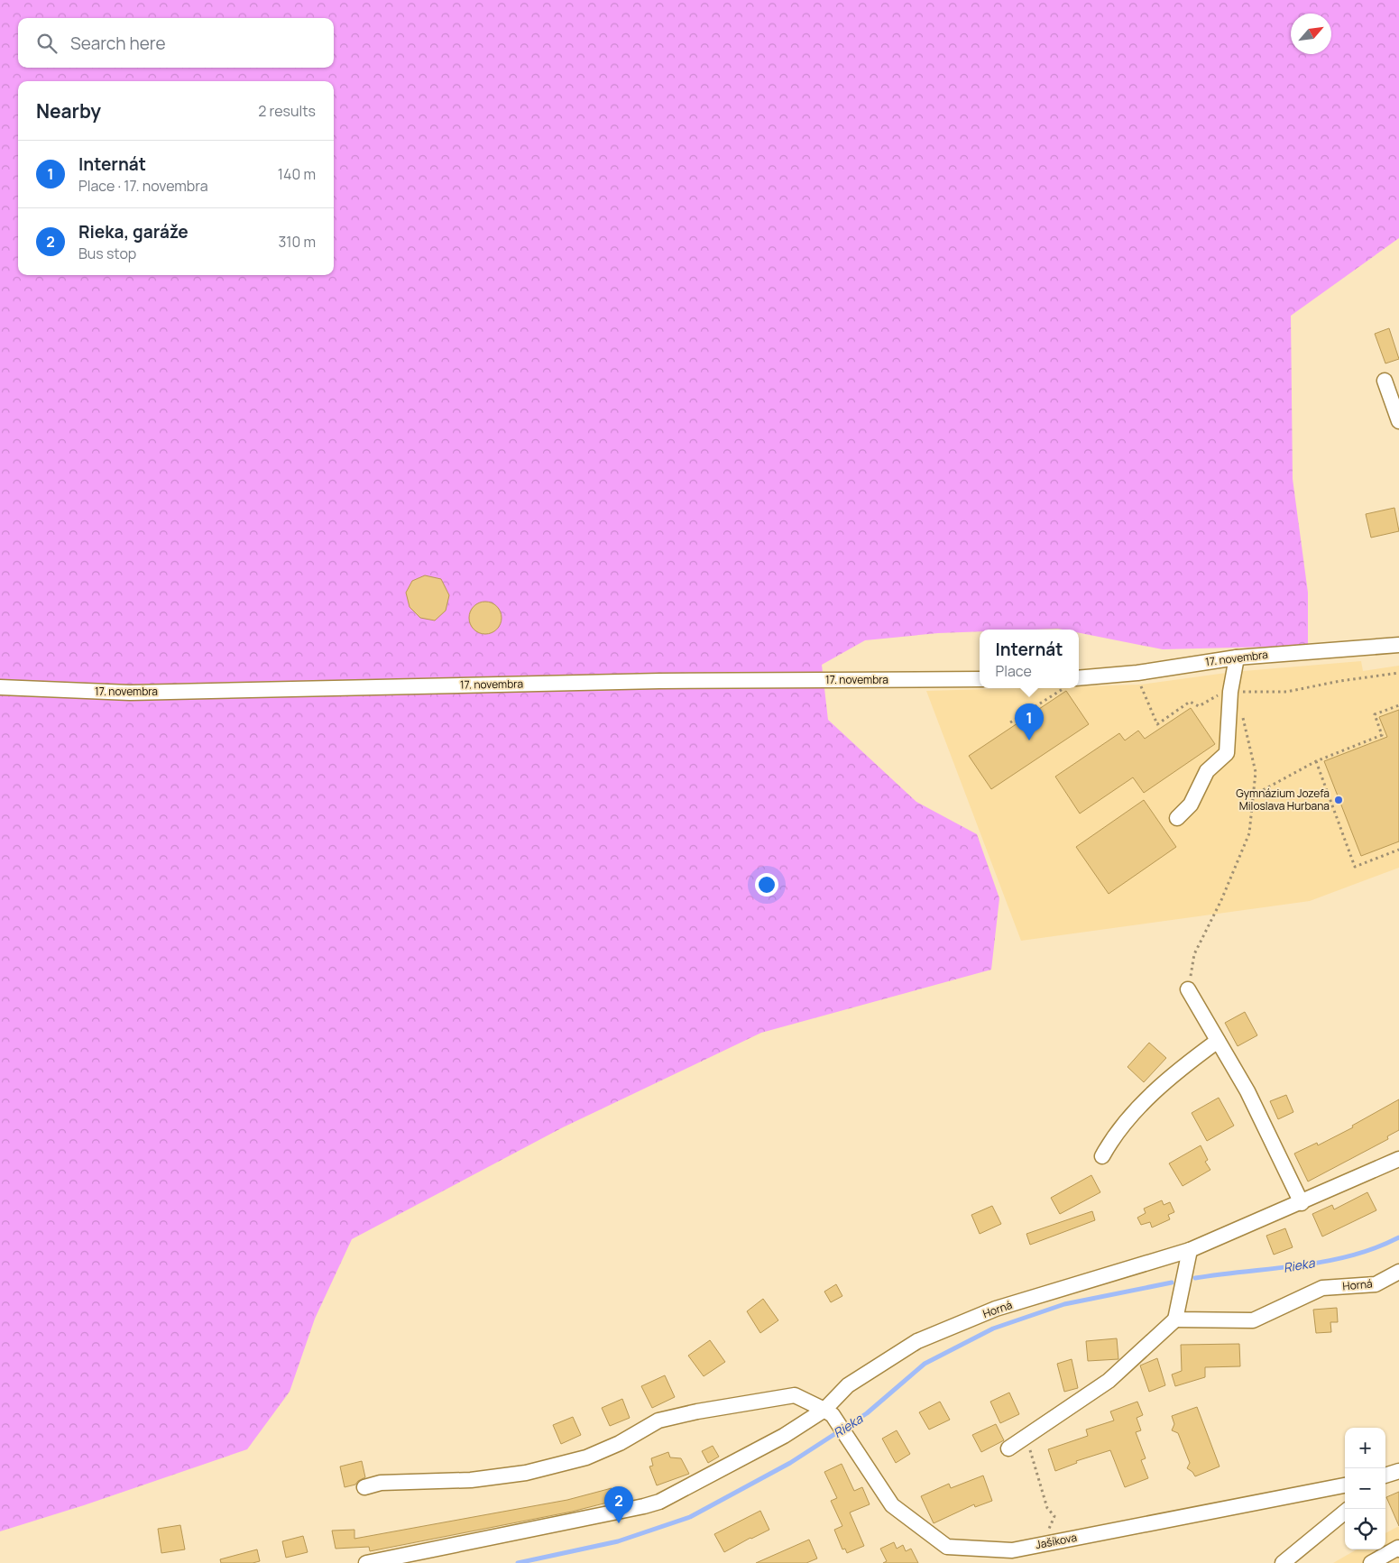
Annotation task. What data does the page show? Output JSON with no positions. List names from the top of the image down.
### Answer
{
  "streets": {
    "street": ["17. novembra", "Horná", "Jašíkova"]
  },
  "crossings": [
    ["Horná", "Jašíkova"]
  ],
  "water": ["Rieka"],
  "places": ["Gymnázium Jozefa Miloslava Hurbana"],
  "north": "top right",
  "page": {
    "search": "Search here",
    "heading": ["Nearby", "2 results"],
    "list": [
      {
        "mark": "1",
        "name": "Internát",
        "note": "Place · 17. novembra",
        "value": "140 m"
      },
      {
        "mark": "2",
        "name": "Rieka, garáže",
        "note": "Bus stop",
        "value": "310 m"
      }
    ],
    "popup": ["Internát", "Place"],
    "pins": ["1", "2"],
    "map_buttons": ["+", "−"]
  }
}
